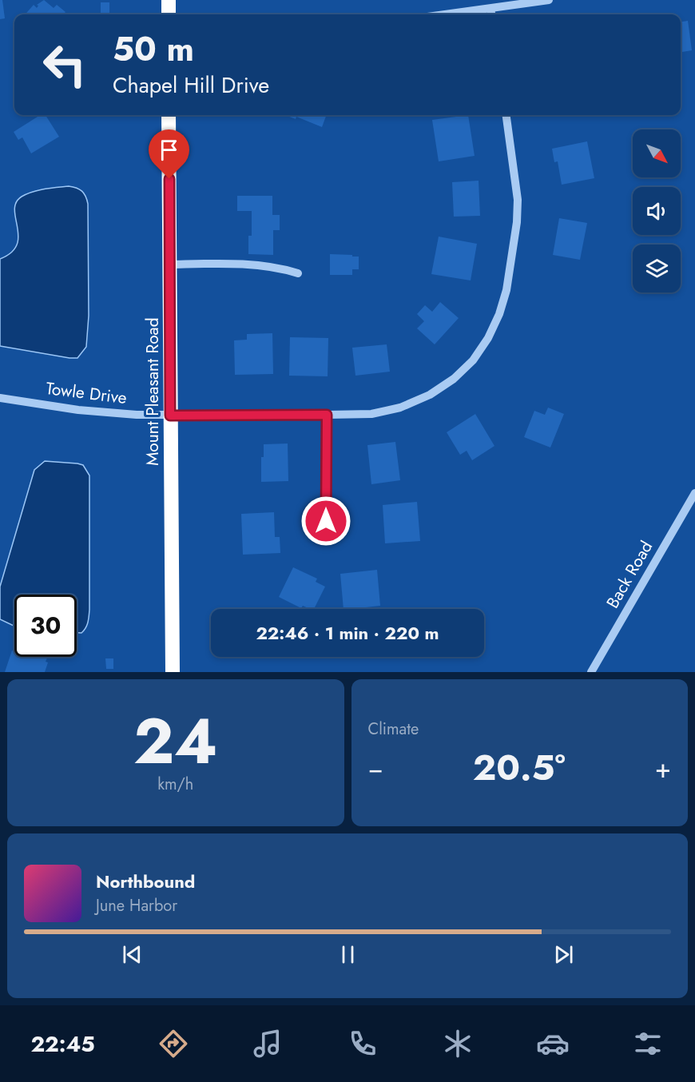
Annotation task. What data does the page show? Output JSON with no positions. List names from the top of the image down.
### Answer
{
  "streets": {
    "highway": ["Mount Pleasant Road"],
    "street": ["Towle Drive", "Back Road"]
  },
  "crossings": [
    ["Mount Pleasant Road", "Towle Drive"]
  ],
  "north": "bottom right",
  "page": {
    "turn": ["50 m", "Chapel Hill Drive"],
    "limit": "30",
    "trip": "22:46 · 1 min · 220 m",
    "tile": [
      ["24", "km/h"],
      "Climate"
    ],
    "heat": ["−", "20.5°", "+"],
    "song": ["Northbound", "June Harbor"],
    "tabs": "22:45"
  }
}
